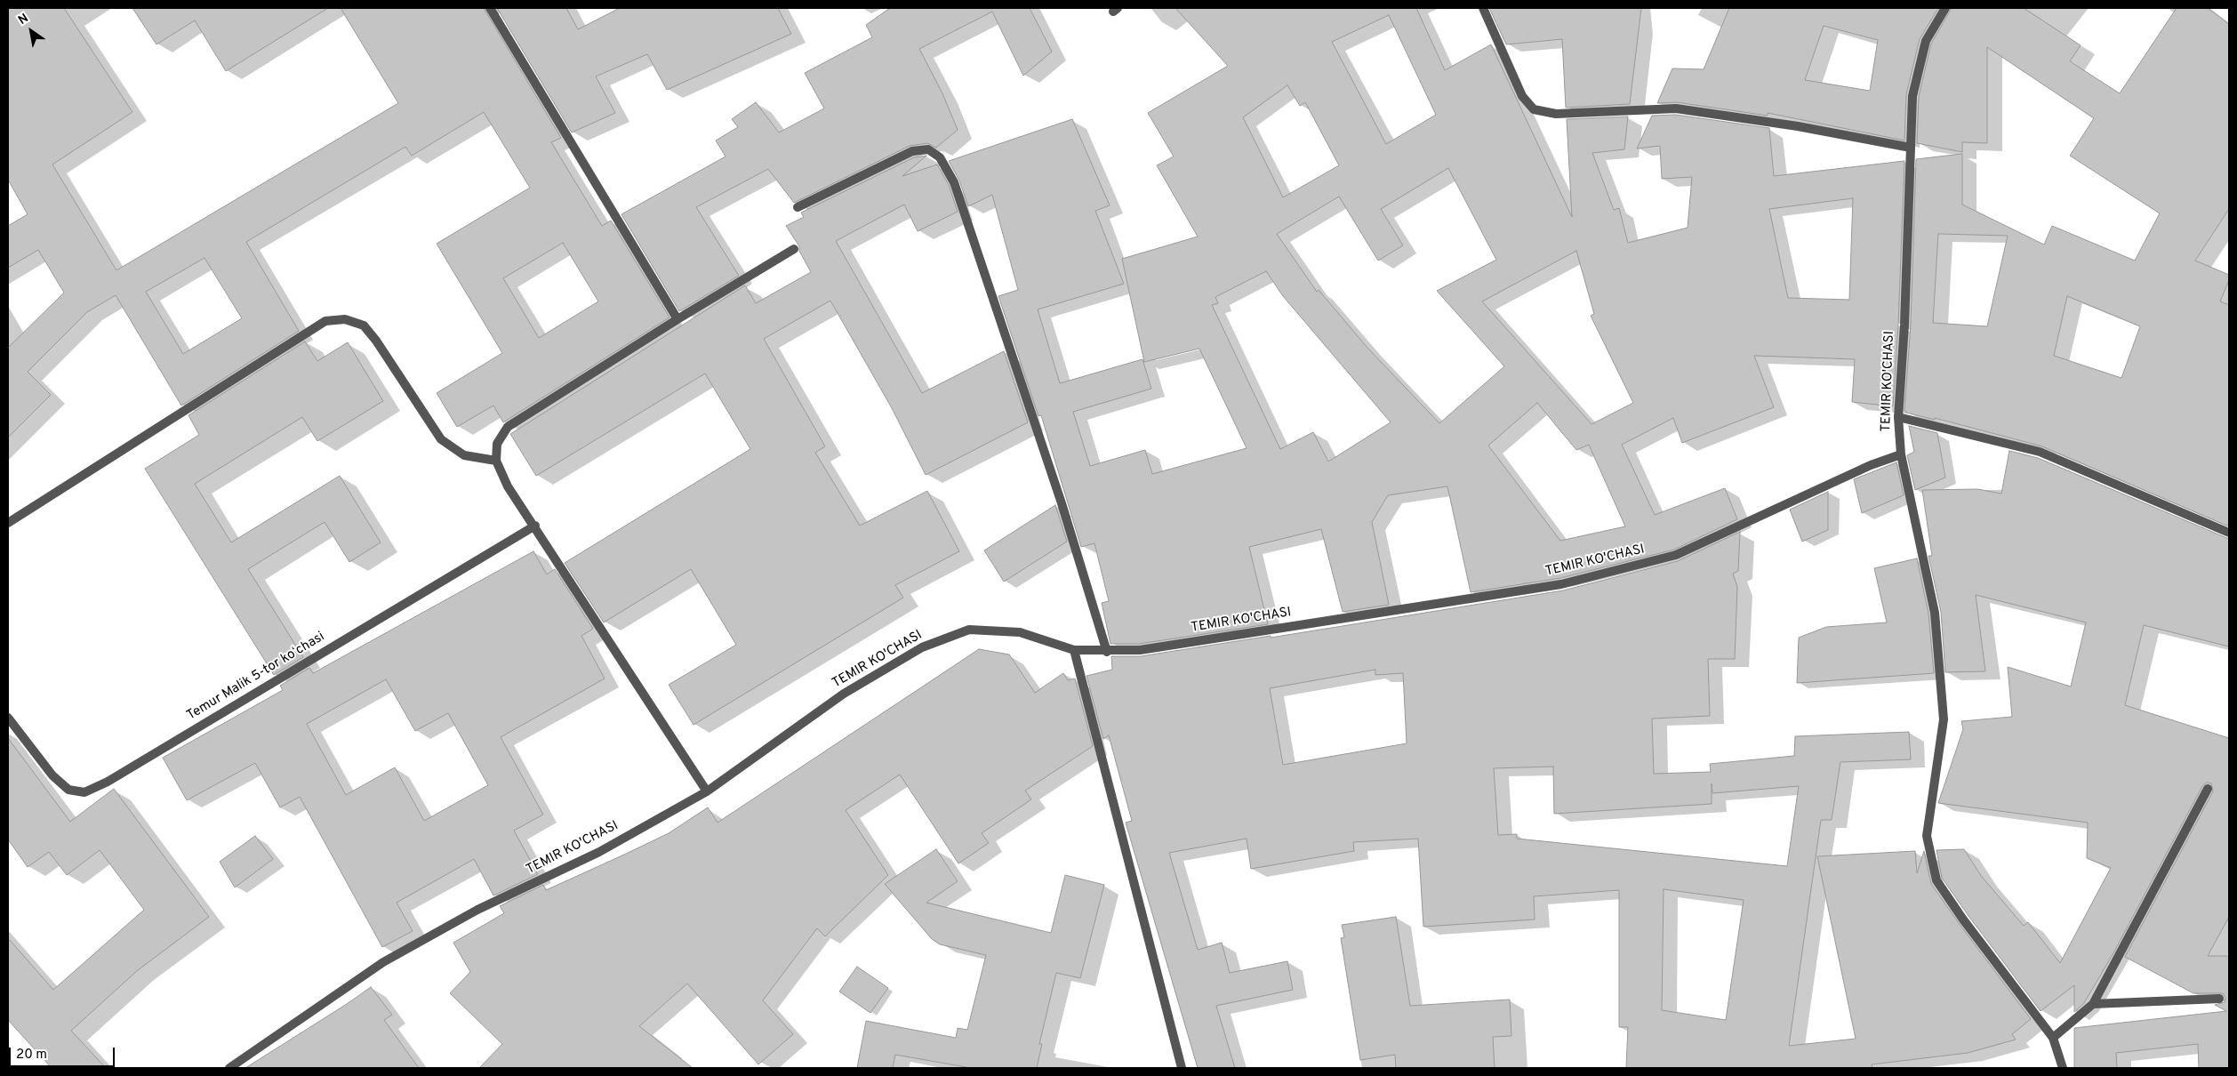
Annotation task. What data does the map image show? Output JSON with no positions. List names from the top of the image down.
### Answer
{
  "streets": {
    "street": ["TEMIR KO'CHASI", "Temur Malik 5-tor koʻchasi"]
  },
  "scale_bar": "20 m",
  "north": "top left"
}
